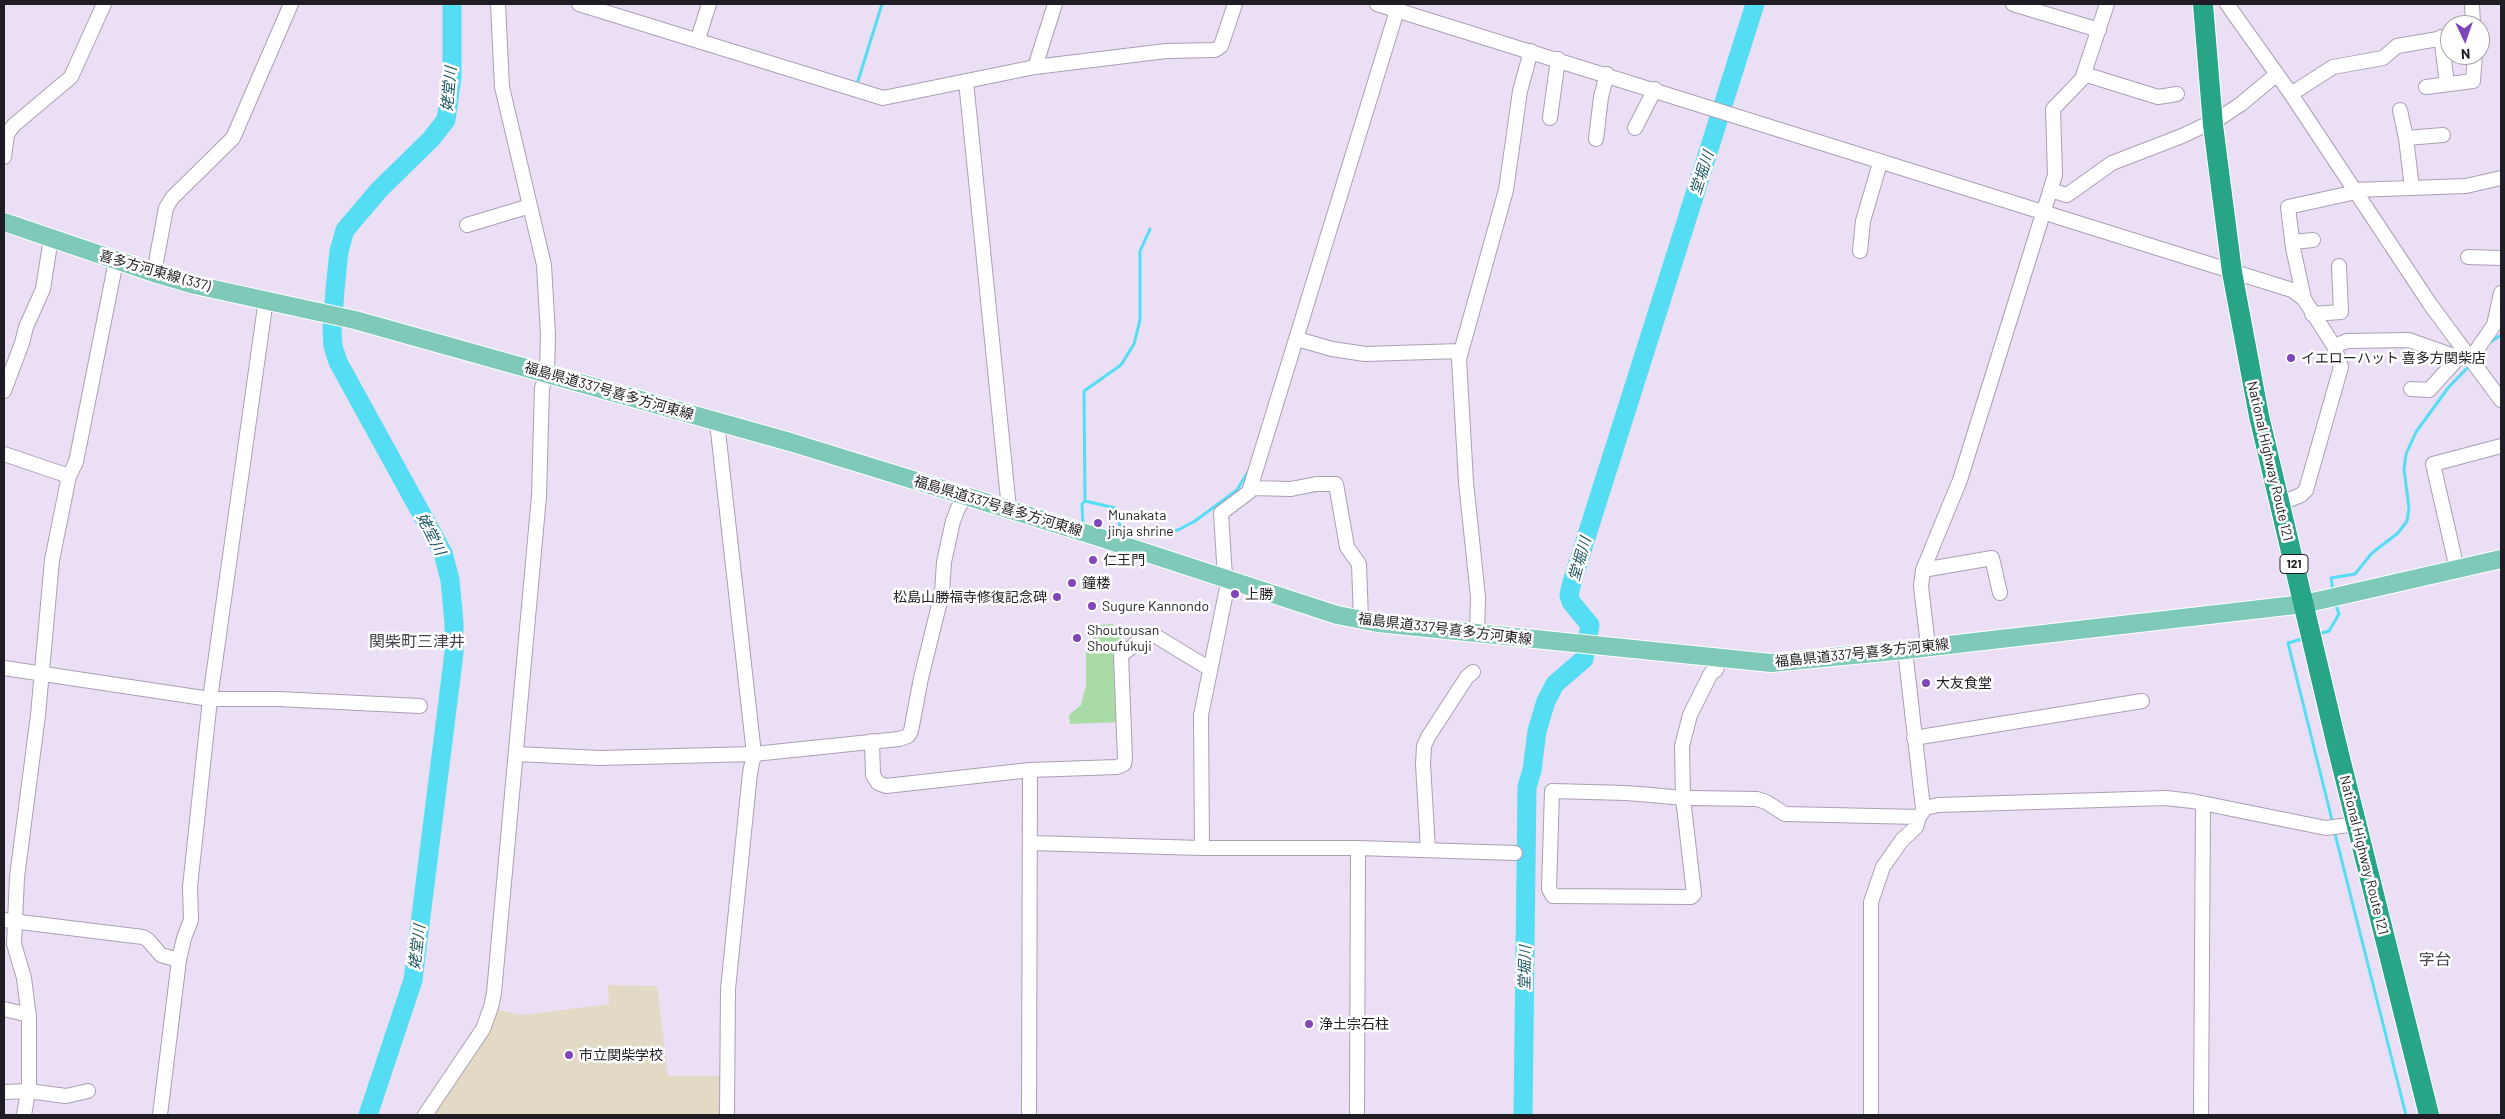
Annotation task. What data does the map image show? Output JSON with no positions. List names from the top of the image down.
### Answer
{
  "streets": {
    "highway": ["National Highway Route 121", "121"],
    "main road": ["喜多方河東線 (337)", "福島県道337号喜多方河東線"]
  },
  "crossings": [
    ["喜多方河東線 (337)", "福島県道337号喜多方河東線"],
    ["福島県道337号喜多方河東線", "National Highway Route 121"]
  ],
  "districts": ["関柴町三津井", "字台"],
  "water": ["姥堂川", "堂堀川"],
  "places": [
    "イエローハット 喜多方関柴店",
    "Munakata jinja shrine",
    "仁王門",
    "鐘楼",
    "上勝",
    "松島山勝福寺修復記念碑",
    "Sugure Kannondo",
    "Shoutousan Shoufukuji",
    "大友食堂",
    "浄土宗石柱",
    "市立関柴学校"
  ],
  "north": "bottom"
}
